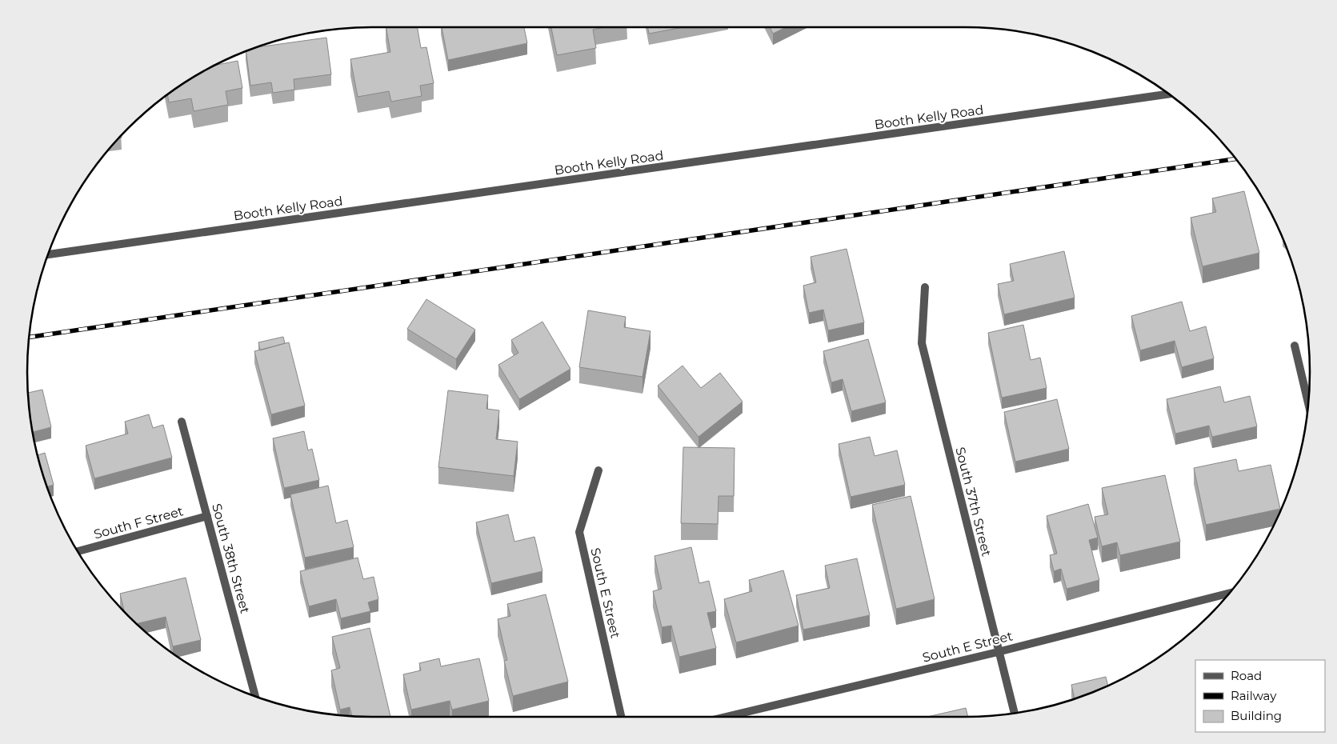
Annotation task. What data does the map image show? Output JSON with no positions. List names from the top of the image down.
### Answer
{
  "streets": {
    "street": [
      "Booth Kelly Road",
      "South 37th Street",
      "South F Street",
      "South 38th Street",
      "South E Street"
    ]
  },
  "crossings": [
    ["South 37th Street", "South E Street"],
    ["South F Street", "South 38th Street"]
  ],
  "legend": ["Road", "Railway", "Building"]
}
